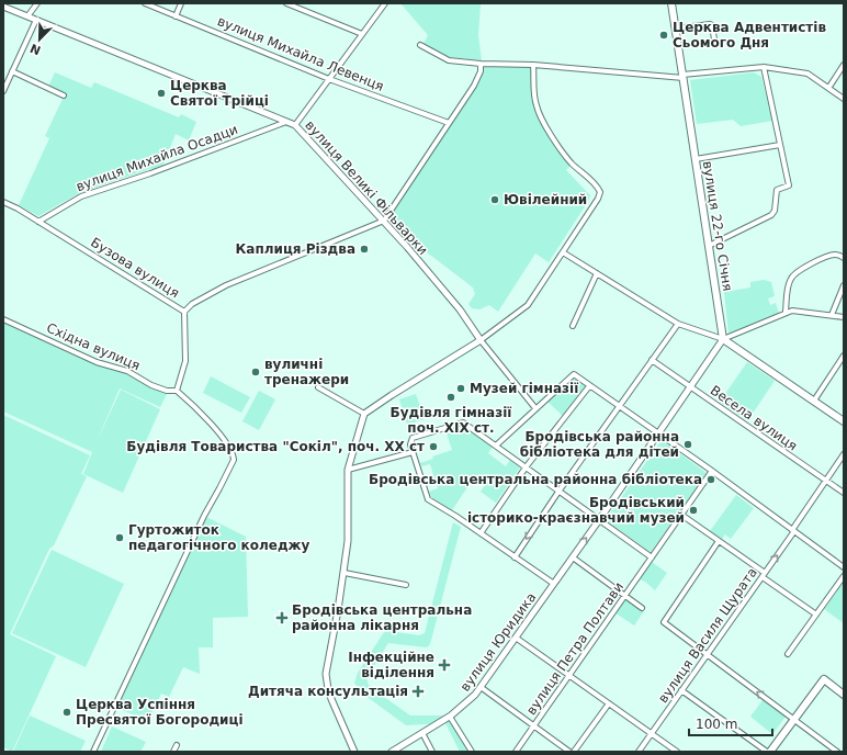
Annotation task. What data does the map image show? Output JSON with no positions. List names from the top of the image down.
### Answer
{
  "streets": {
    "main road": ["вулиця 22-го Січня"],
    "street": [
      "вулиця Михайла Левенця",
      "вулиця Михайла Осадци",
      "вулиця Великі Фільварки",
      "Бузова вулиця",
      "Східна вулиця",
      "Весела вулиця",
      "вулиця Василя Щурата",
      "вулиця Юридика",
      "вулиця Петра Полтави"
    ]
  },
  "crossings": [
    ["вулиця Михайла Осадци", "вулиця Великі Фільварки"],
    ["вулиця Михайла Осадци", "Бузова вулиця"],
    ["Бузова вулиця", "Східна вулиця"],
    ["Весела вулиця", "вулиця Василя Щурата"]
  ],
  "places": {
    "other": [
      "Церква Адвентистів Сьомого Дня",
      "Церква Святої Трійці",
      "Ювілейний",
      "Каплиця Різдва",
      "вуличні тренажери",
      "Музей гімназії",
      "Будівля гімназії поч. XIX ст.",
      "Бродівська районна бібліотека для дітей",
      "Будівля Товариства \"Сокіл\", поч. ХХ ст",
      "Бродівська центральна районна бібліотека",
      "Бродівський історико-краєзнавчий музей",
      "Гуртожиток педагогічного коледжу",
      "Церква Успіння Пресвятої Богородиці"
    ],
    "health": ["Бродівська центральна районна лікарня", "Інфекційне віділення", "Дитяча консультація"]
  },
  "scale_bar": "100 m",
  "north": "bottom left"
}
